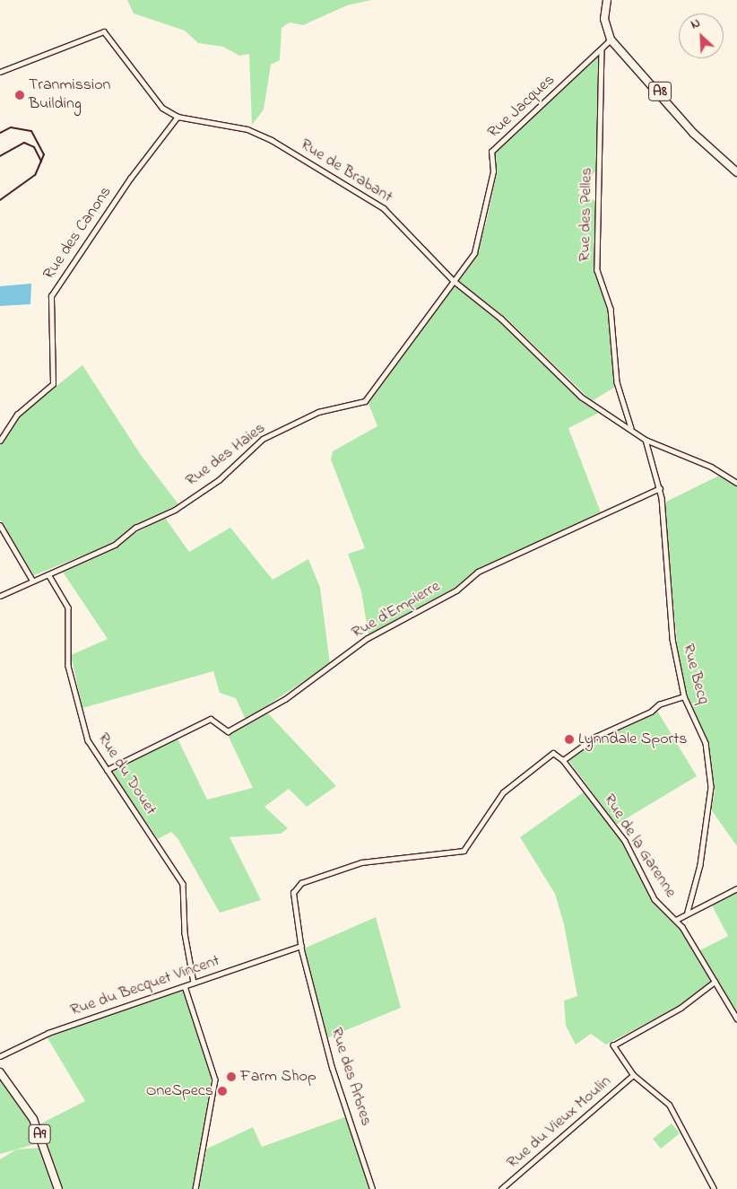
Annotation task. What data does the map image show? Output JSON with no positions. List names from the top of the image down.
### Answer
{
  "streets": {
    "main road": ["A8", "A9"],
    "street": [
      "Rue Jacques",
      "Rue de Brabant",
      "Rue des Pelles",
      "Rue des Canons",
      "Rue des Haies",
      "Rue d'Empierre",
      "Rue Becq",
      "Rue du Douet",
      "Rue de la Garenne",
      "Rue du Becquet Vincent",
      "Rue des Arbres",
      "Rue du Vieux Moulin"
    ]
  },
  "crossings": [
    ["A8", "Rue Jacques"],
    ["Rue Jacques", "Rue de Brabant"],
    ["Rue Jacques", "Rue des Pelles"],
    ["Rue Jacques", "Rue des Haies"],
    ["Rue de Brabant", "Rue des Pelles"],
    ["Rue de Brabant", "Rue des Canons"],
    ["Rue de Brabant", "Rue des Haies"],
    ["Rue de Brabant", "Rue Becq"],
    ["Rue des Haies", "Rue du Douet"],
    ["Rue d'Empierre", "Rue Becq"],
    ["Rue d'Empierre", "Rue du Douet"],
    ["Rue du Douet", "Rue du Becquet Vincent"],
    ["Rue du Becquet Vincent", "Rue des Arbres"]
  ],
  "places": [
    "Tranmission Building",
    "Lynndale Sports",
    "Farm Shop",
    "OneSpecs"
  ],
  "north": "top left"
}
